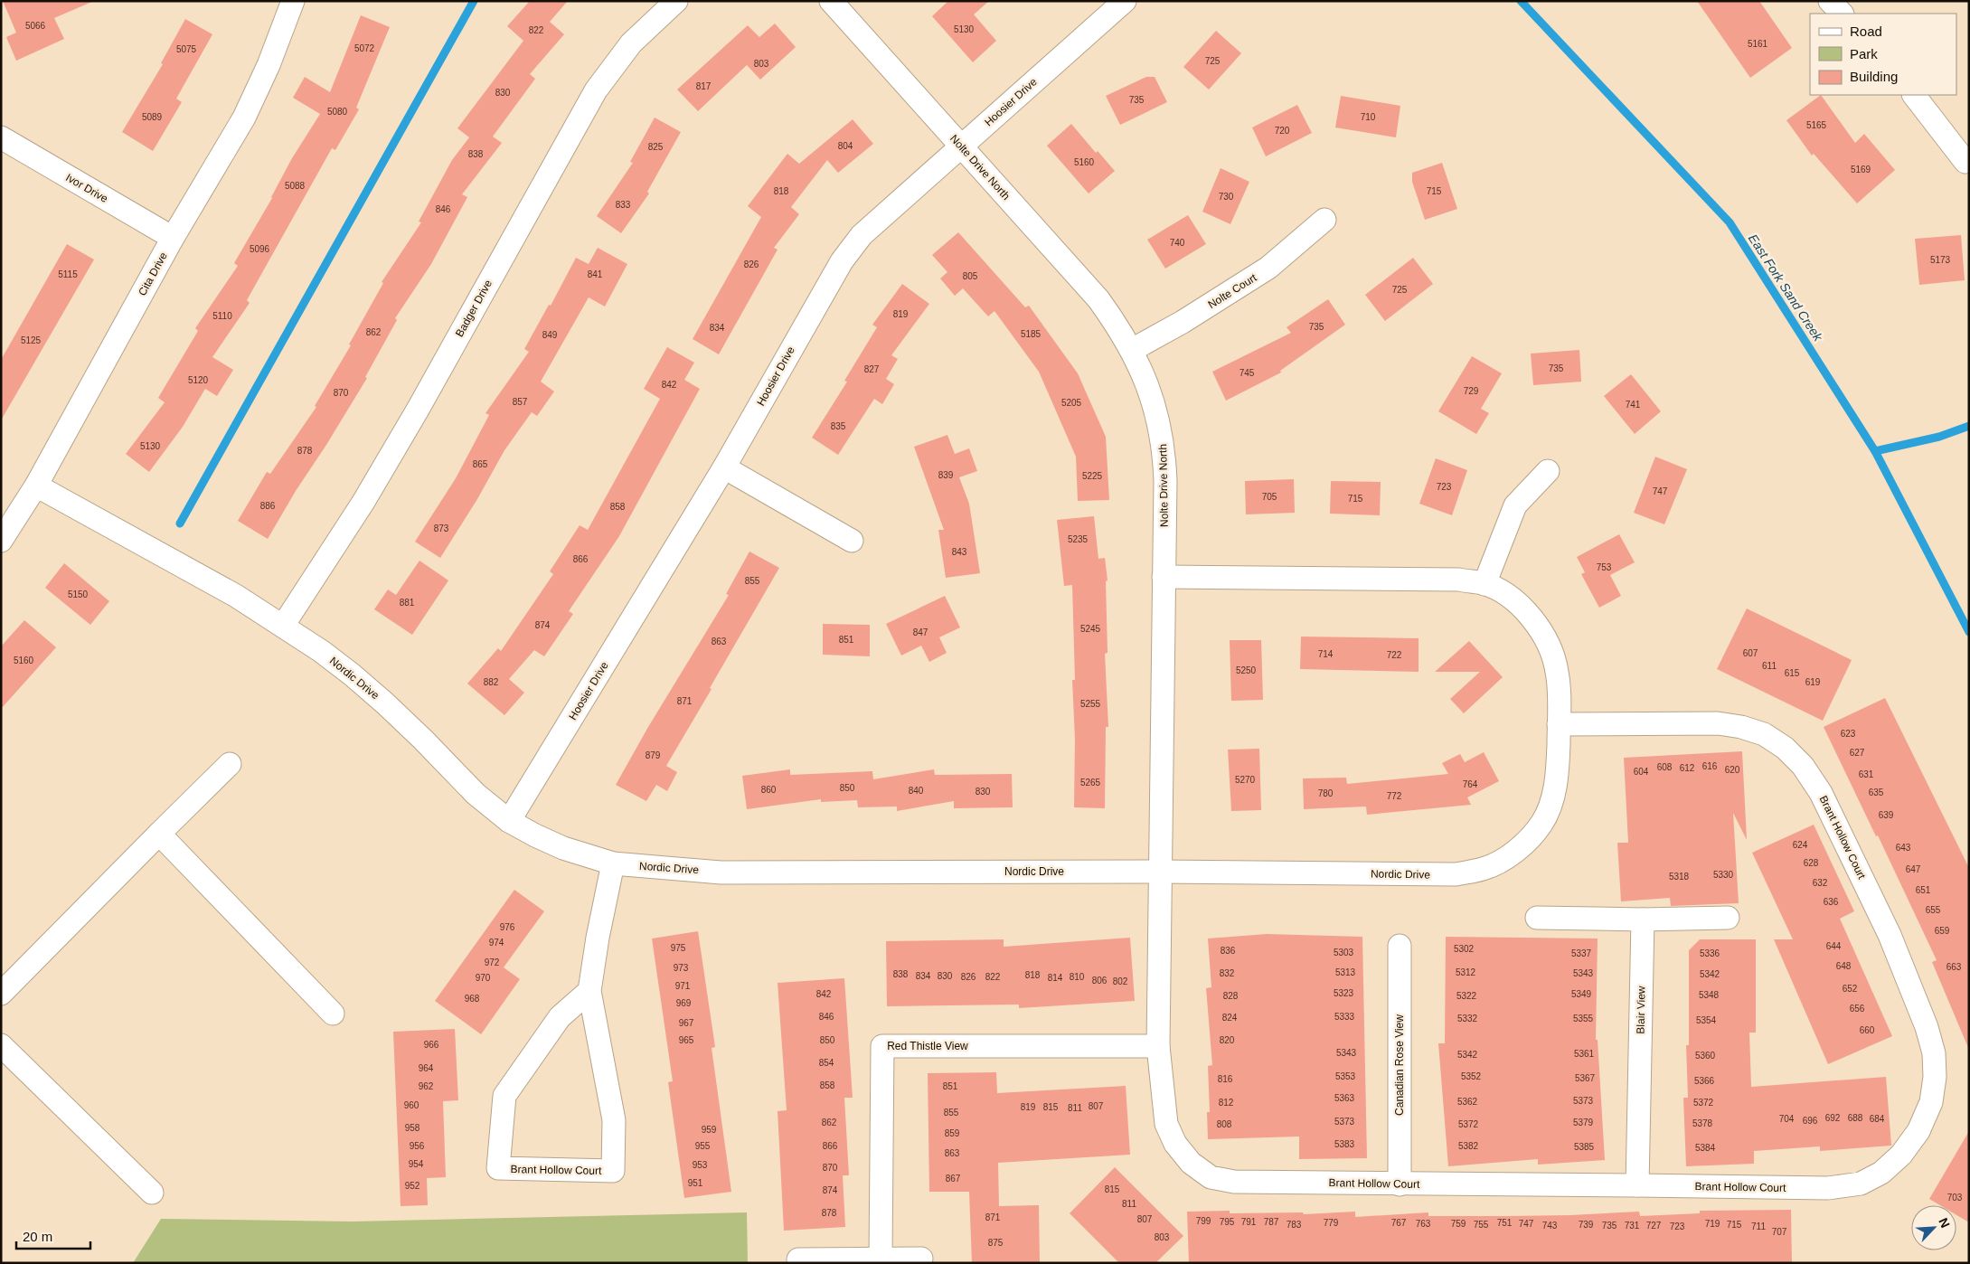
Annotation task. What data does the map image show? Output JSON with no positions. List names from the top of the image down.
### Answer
{
  "streets": {
    "street": [
      "Hoosier Drive",
      "Nolte Drive North",
      "Ivor Drive",
      "Cita Drive",
      "Nolte Court",
      "Badger Drive",
      "Nordic Drive",
      "Brant Hollow Court",
      "Blair View",
      "Red Thistle View",
      "Canadian Rose View"
    ]
  },
  "crossings": [
    ["Hoosier Drive", "Nolte Drive North"],
    ["Hoosier Drive", "Nordic Drive"],
    ["Nolte Drive North", "Nolte Court"],
    ["Nolte Drive North", "Nordic Drive"],
    ["Nolte Drive North", "Brant Hollow Court"],
    ["Ivor Drive", "Cita Drive"],
    ["Cita Drive", "Nordic Drive"],
    ["Badger Drive", "Nordic Drive"],
    ["Nordic Drive", "Brant Hollow Court"],
    ["Brant Hollow Court", "Blair View"],
    ["Brant Hollow Court", "Red Thistle View"],
    ["Brant Hollow Court", "Canadian Rose View"]
  ],
  "water": ["East Fork Sand Creek"],
  "house_numbers": [
    "5066",
    "5130",
    "822",
    "5161",
    "5072",
    "5075",
    "725",
    "803",
    "817",
    "830",
    "735",
    "5080",
    "5089",
    "710",
    "5165",
    "720",
    "804",
    "825",
    "838",
    "5160",
    "5169",
    "5088",
    "818",
    "715",
    "730",
    "833",
    "846",
    "740",
    "5096",
    "5173",
    "826",
    "5115",
    "841",
    "805",
    "725",
    "819",
    "5110",
    "735",
    "834",
    "862",
    "5185",
    "849",
    "5125",
    "735",
    "827",
    "745",
    "5120",
    "842",
    "729",
    "870",
    "857",
    "5205",
    "741",
    "835",
    "5130",
    "878",
    "865",
    "839",
    "5225",
    "723",
    "747",
    "705",
    "715",
    "886",
    "858",
    "873",
    "5235",
    "843",
    "866",
    "753",
    "855",
    "5150",
    "881",
    "874",
    "5245",
    "847",
    "851",
    "863",
    "607",
    "714",
    "722",
    "5160",
    "611",
    "5250",
    "615",
    "882",
    "619",
    "871",
    "5255",
    "623",
    "627",
    "879",
    "616",
    "608",
    "612",
    "620",
    "604",
    "631",
    "5270",
    "5265",
    "764",
    "850",
    "860",
    "840",
    "830",
    "635",
    "780",
    "772",
    "639",
    "624",
    "643",
    "628",
    "647",
    "5330",
    "5318",
    "632",
    "651",
    "636",
    "655",
    "976",
    "659",
    "974",
    "644",
    "975",
    "5302",
    "836",
    "5303",
    "5337",
    "5336",
    "972",
    "648",
    "663",
    "973",
    "5313",
    "5312",
    "832",
    "5343",
    "838",
    "5342",
    "818",
    "834",
    "830",
    "826",
    "822",
    "810",
    "970",
    "814",
    "806",
    "802",
    "971",
    "652",
    "5323",
    "842",
    "5349",
    "5348",
    "828",
    "5322",
    "968",
    "969",
    "656",
    "846",
    "5333",
    "824",
    "5332",
    "5355",
    "5354",
    "967",
    "660",
    "965",
    "850",
    "820",
    "966",
    "5343",
    "5361",
    "5342",
    "5360",
    "854",
    "964",
    "5353",
    "5352",
    "5367",
    "816",
    "5366",
    "858",
    "962",
    "851",
    "5363",
    "5373",
    "5362",
    "812",
    "5372",
    "960",
    "807",
    "819",
    "815",
    "811",
    "855",
    "692",
    "688",
    "704",
    "684",
    "696",
    "5373",
    "862",
    "5379",
    "5378",
    "808",
    "5372",
    "958",
    "959",
    "859",
    "5383",
    "956",
    "955",
    "866",
    "5382",
    "5385",
    "5384",
    "863",
    "954",
    "953",
    "870",
    "867",
    "951",
    "952",
    "815",
    "874",
    "703",
    "811",
    "878",
    "871",
    "807",
    "799",
    "795",
    "791",
    "787",
    "779",
    "767",
    "751",
    "763",
    "759",
    "747",
    "719",
    "783",
    "755",
    "739",
    "715",
    "743",
    "735",
    "731",
    "727",
    "723",
    "711",
    "707",
    "803",
    "875"
  ],
  "legend": ["Road", "Park", "Building"],
  "scale_bar": "20 m",
  "north": "top right"
}
